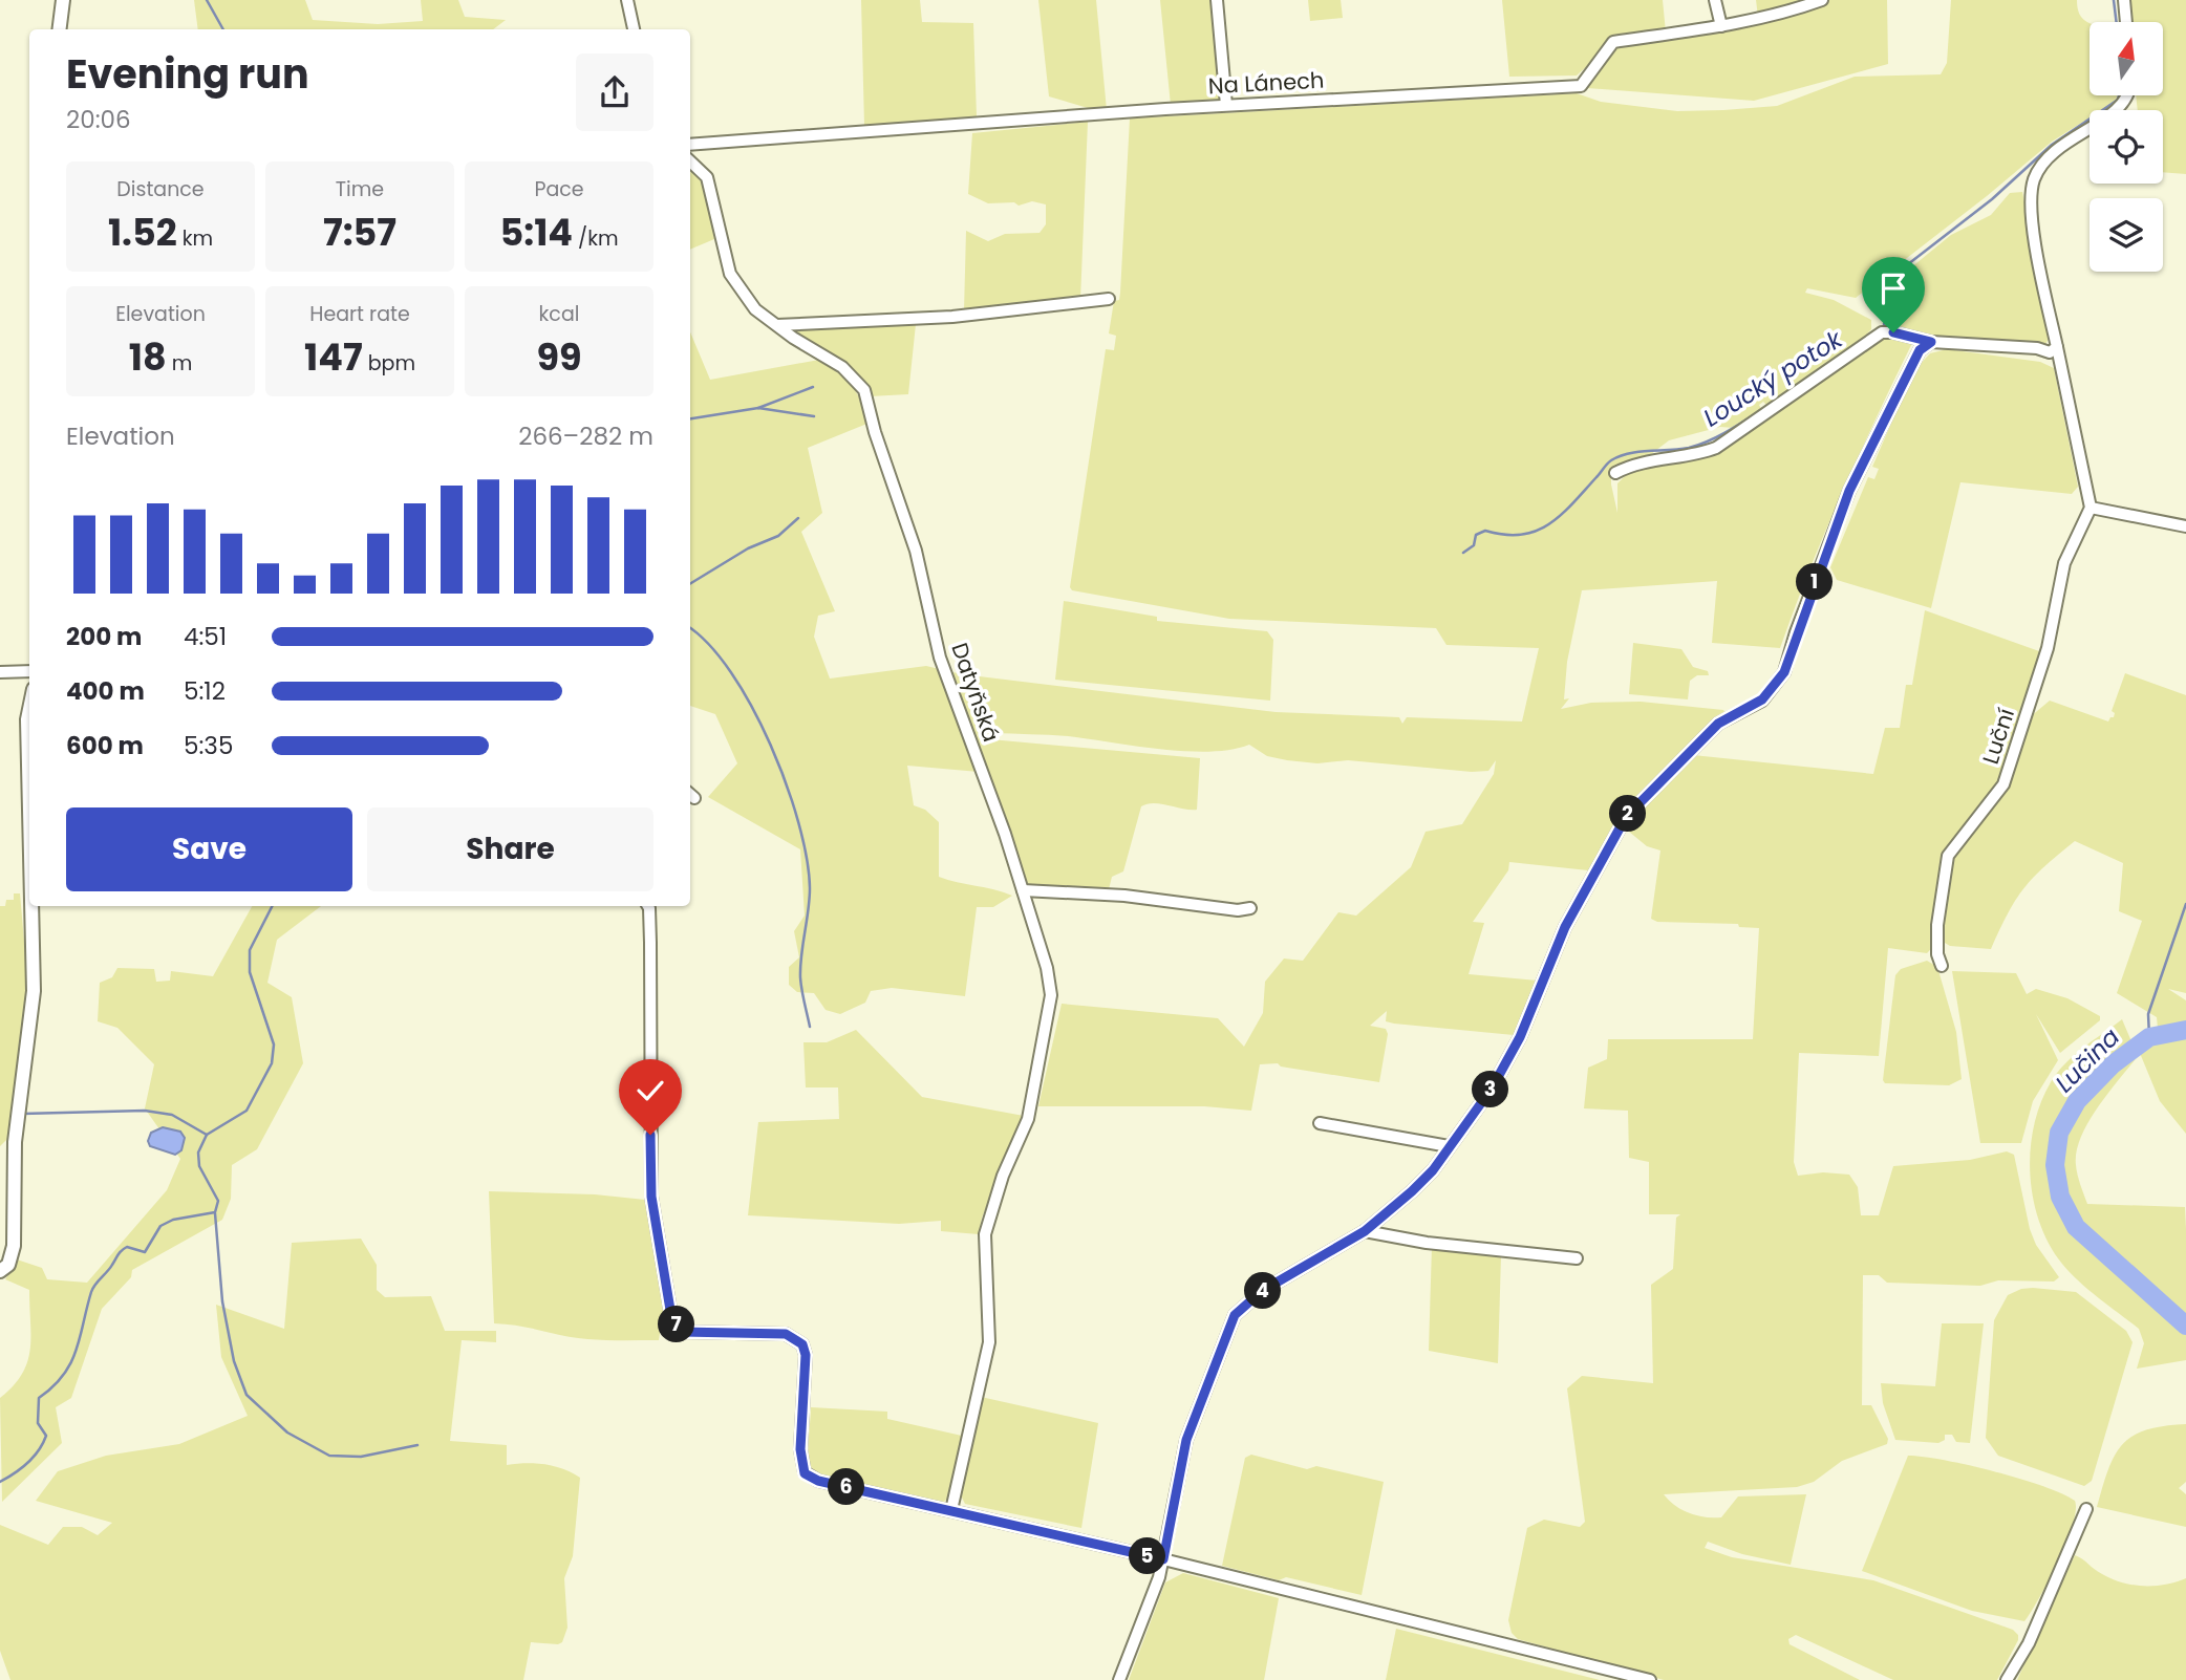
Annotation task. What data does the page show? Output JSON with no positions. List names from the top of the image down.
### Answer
{
  "streets": {
    "street": ["Na Lánech", "Datyňská", "Luční"]
  },
  "water": ["Loucký potok", "Lučina"],
  "north": "top",
  "page": {
    "heading": ["Evening run", "20:06"],
    "stats": [
      ["Distance", "1.52 km"],
      ["Time", "7:57"],
      ["Pace", "5:14 /km"],
      ["Elevation", "18 m"],
      ["Heart rate", "147 bpm"],
      ["kcal", "99"]
    ],
    "chart": ["Elevation", "266–282 m"],
    "pins": [
      "1",
      "2",
      "3",
      "4",
      "7",
      "6",
      "5"
    ],
    "list": [
      {
        "name": "200 m",
        "note": "4:51"
      },
      {
        "name": "400 m",
        "note": "5:12"
      },
      {
        "name": "600 m",
        "note": "5:35"
      }
    ],
    "buttons": ["Save", "Share"]
  }
}
